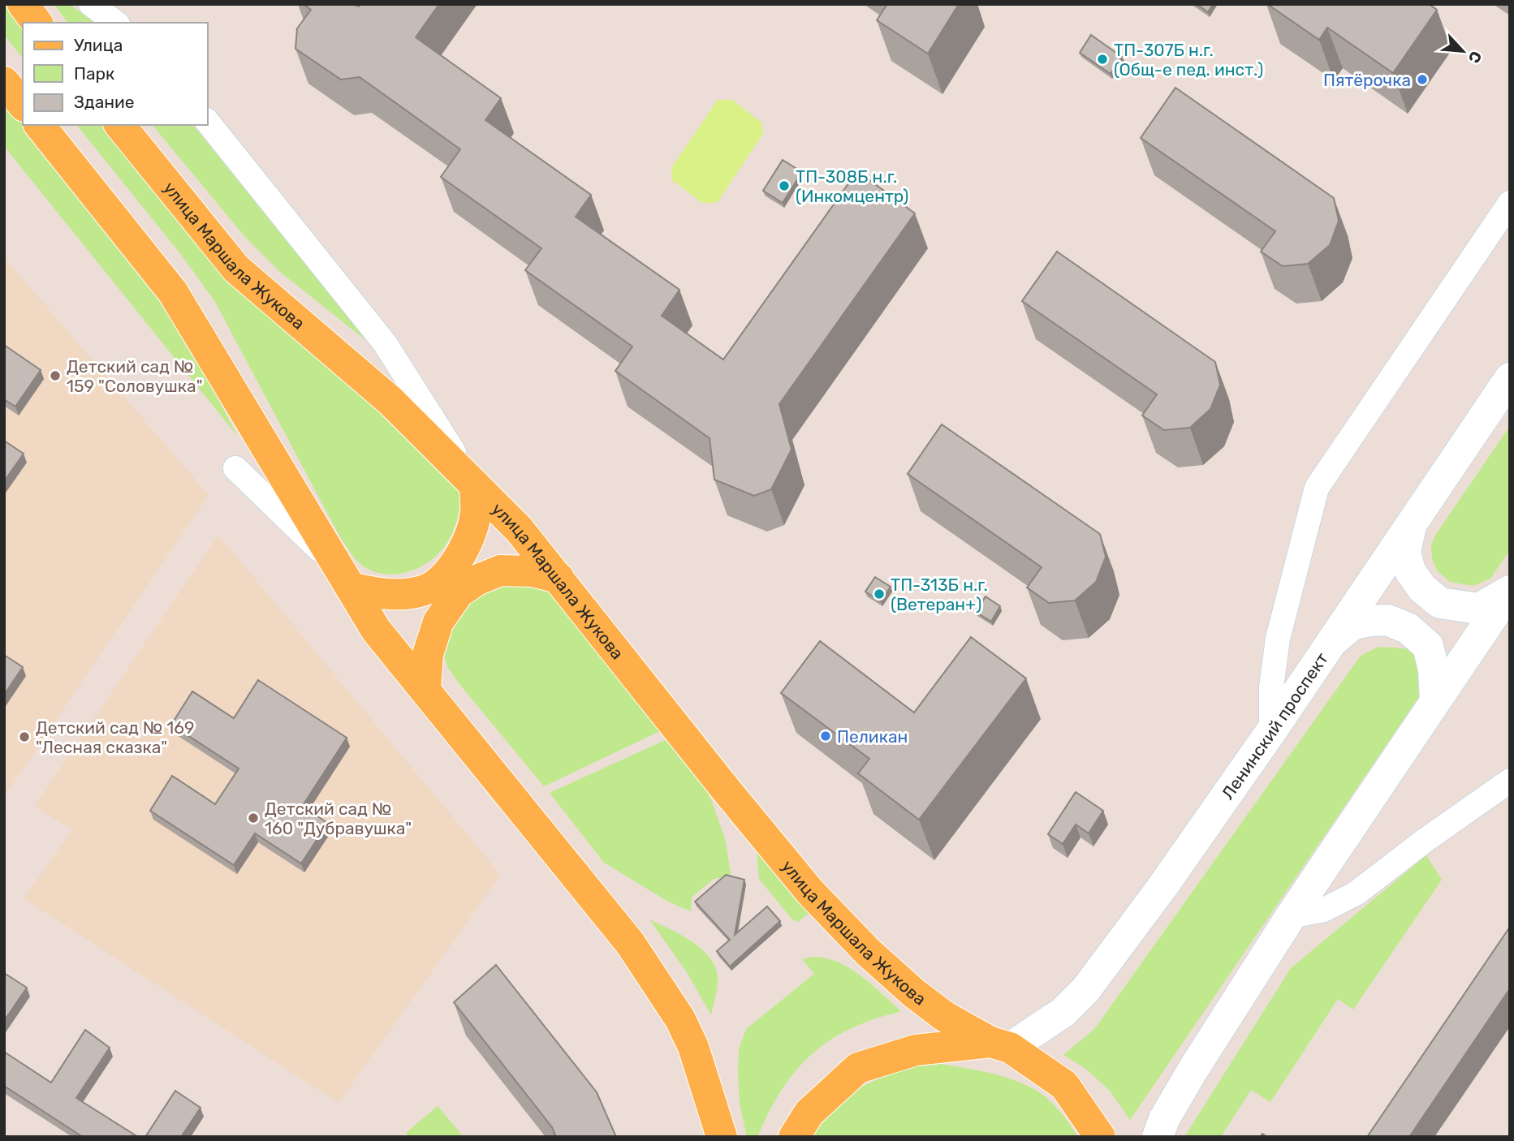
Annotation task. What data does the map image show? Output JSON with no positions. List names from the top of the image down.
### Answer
{
  "streets": {
    "main road": ["улица Маршала Жукова", "Ленинский проспект"]
  },
  "crossings": [
    ["улица Маршала Жукова", "Ленинский проспект"]
  ],
  "places": [
    "ТП-307Б н.г. (Общ-е пед. инст.)",
    "Пятёрочка",
    "ТП-308Б н.г. (Инкомцентр)",
    "Детский сад № 159 \"Соловушка\"",
    "ТП-313Б н.г. (Ветеран+)",
    "Пеликан",
    "Детский сад № 169 \"Лесная сказка\"",
    "Детский сад № 160 \"Дубравушка\""
  ],
  "legend": ["Улица", "Парк", "Здание"],
  "north": "bottom right"
}
